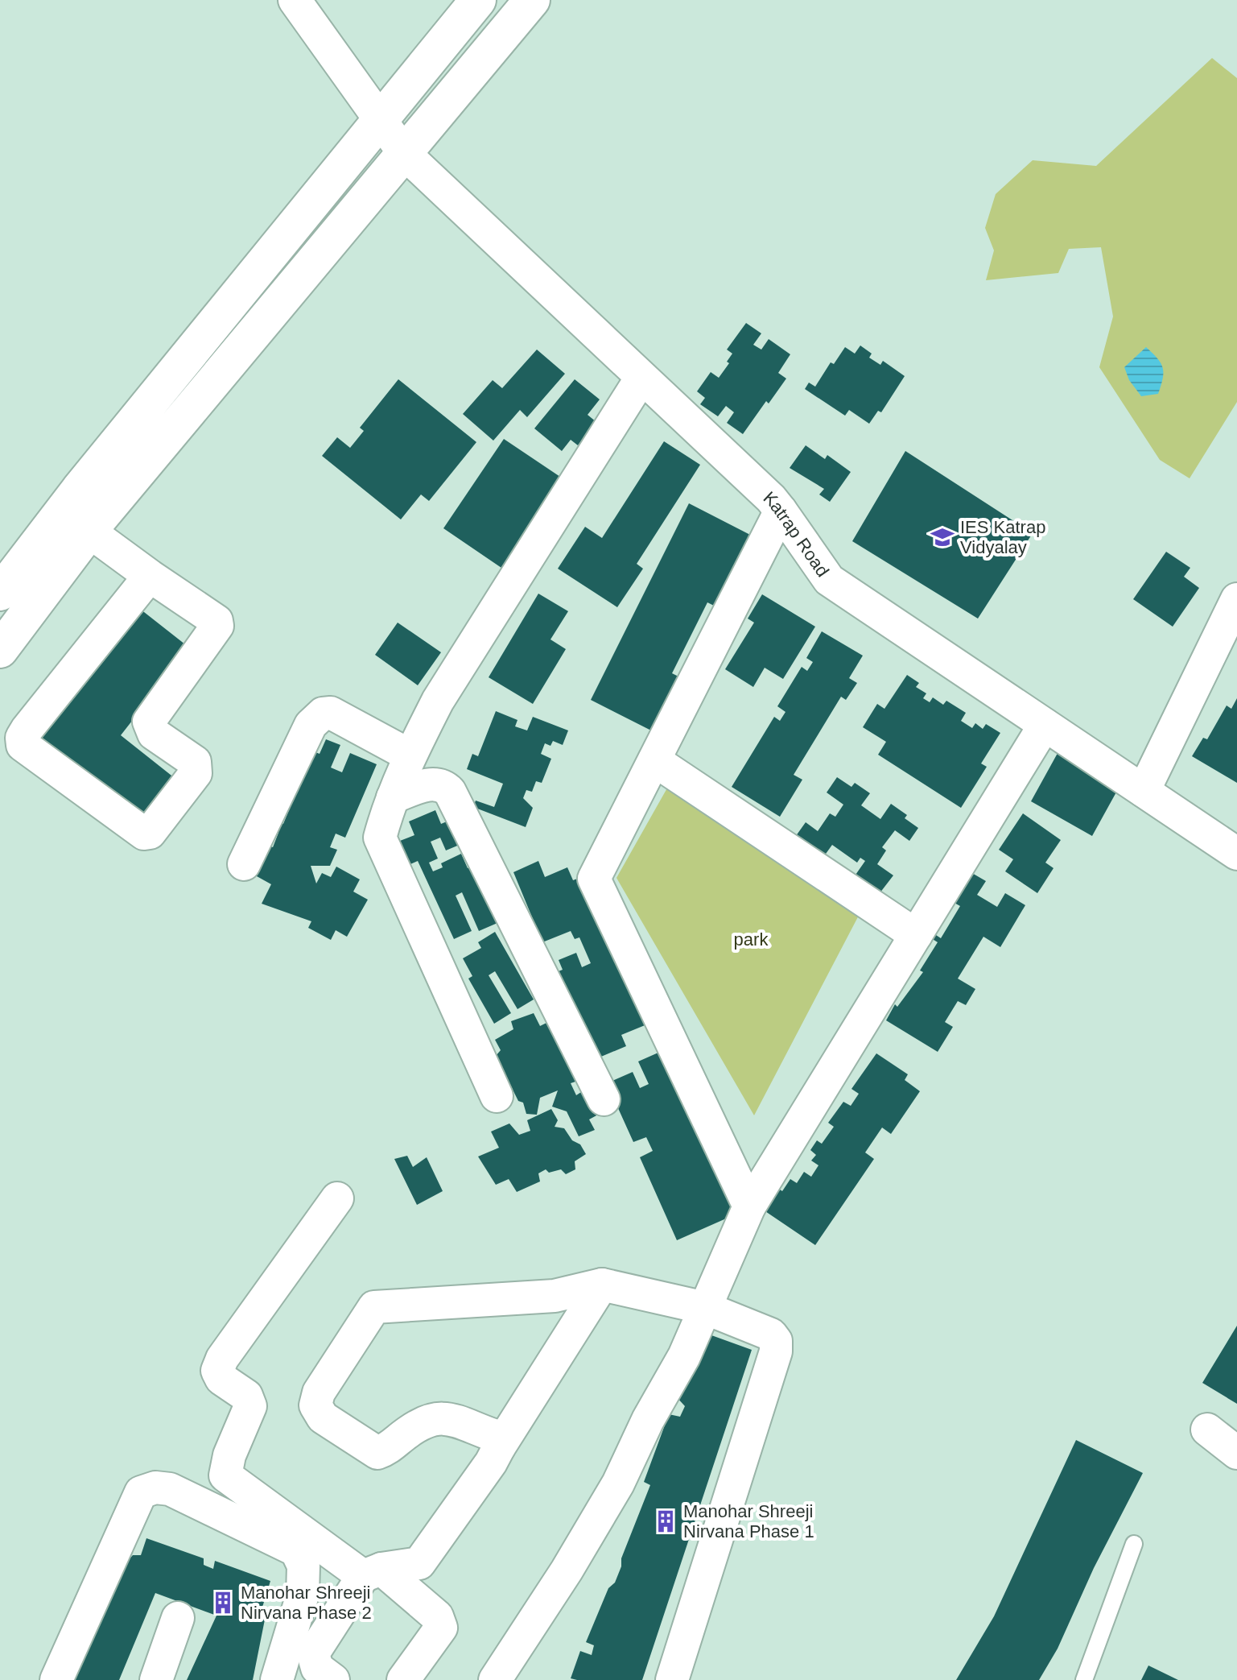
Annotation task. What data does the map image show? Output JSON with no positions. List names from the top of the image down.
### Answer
{
  "streets": {
    "street": ["Katrap Road"]
  },
  "parks": ["park"],
  "places": {
    "school or university": ["IES Katrap Vidyalay"],
    "building": ["Manohar Shreeji Nirvana Phase 1", "Manohar Shreeji Nirvana Phase 2"]
  }
}
